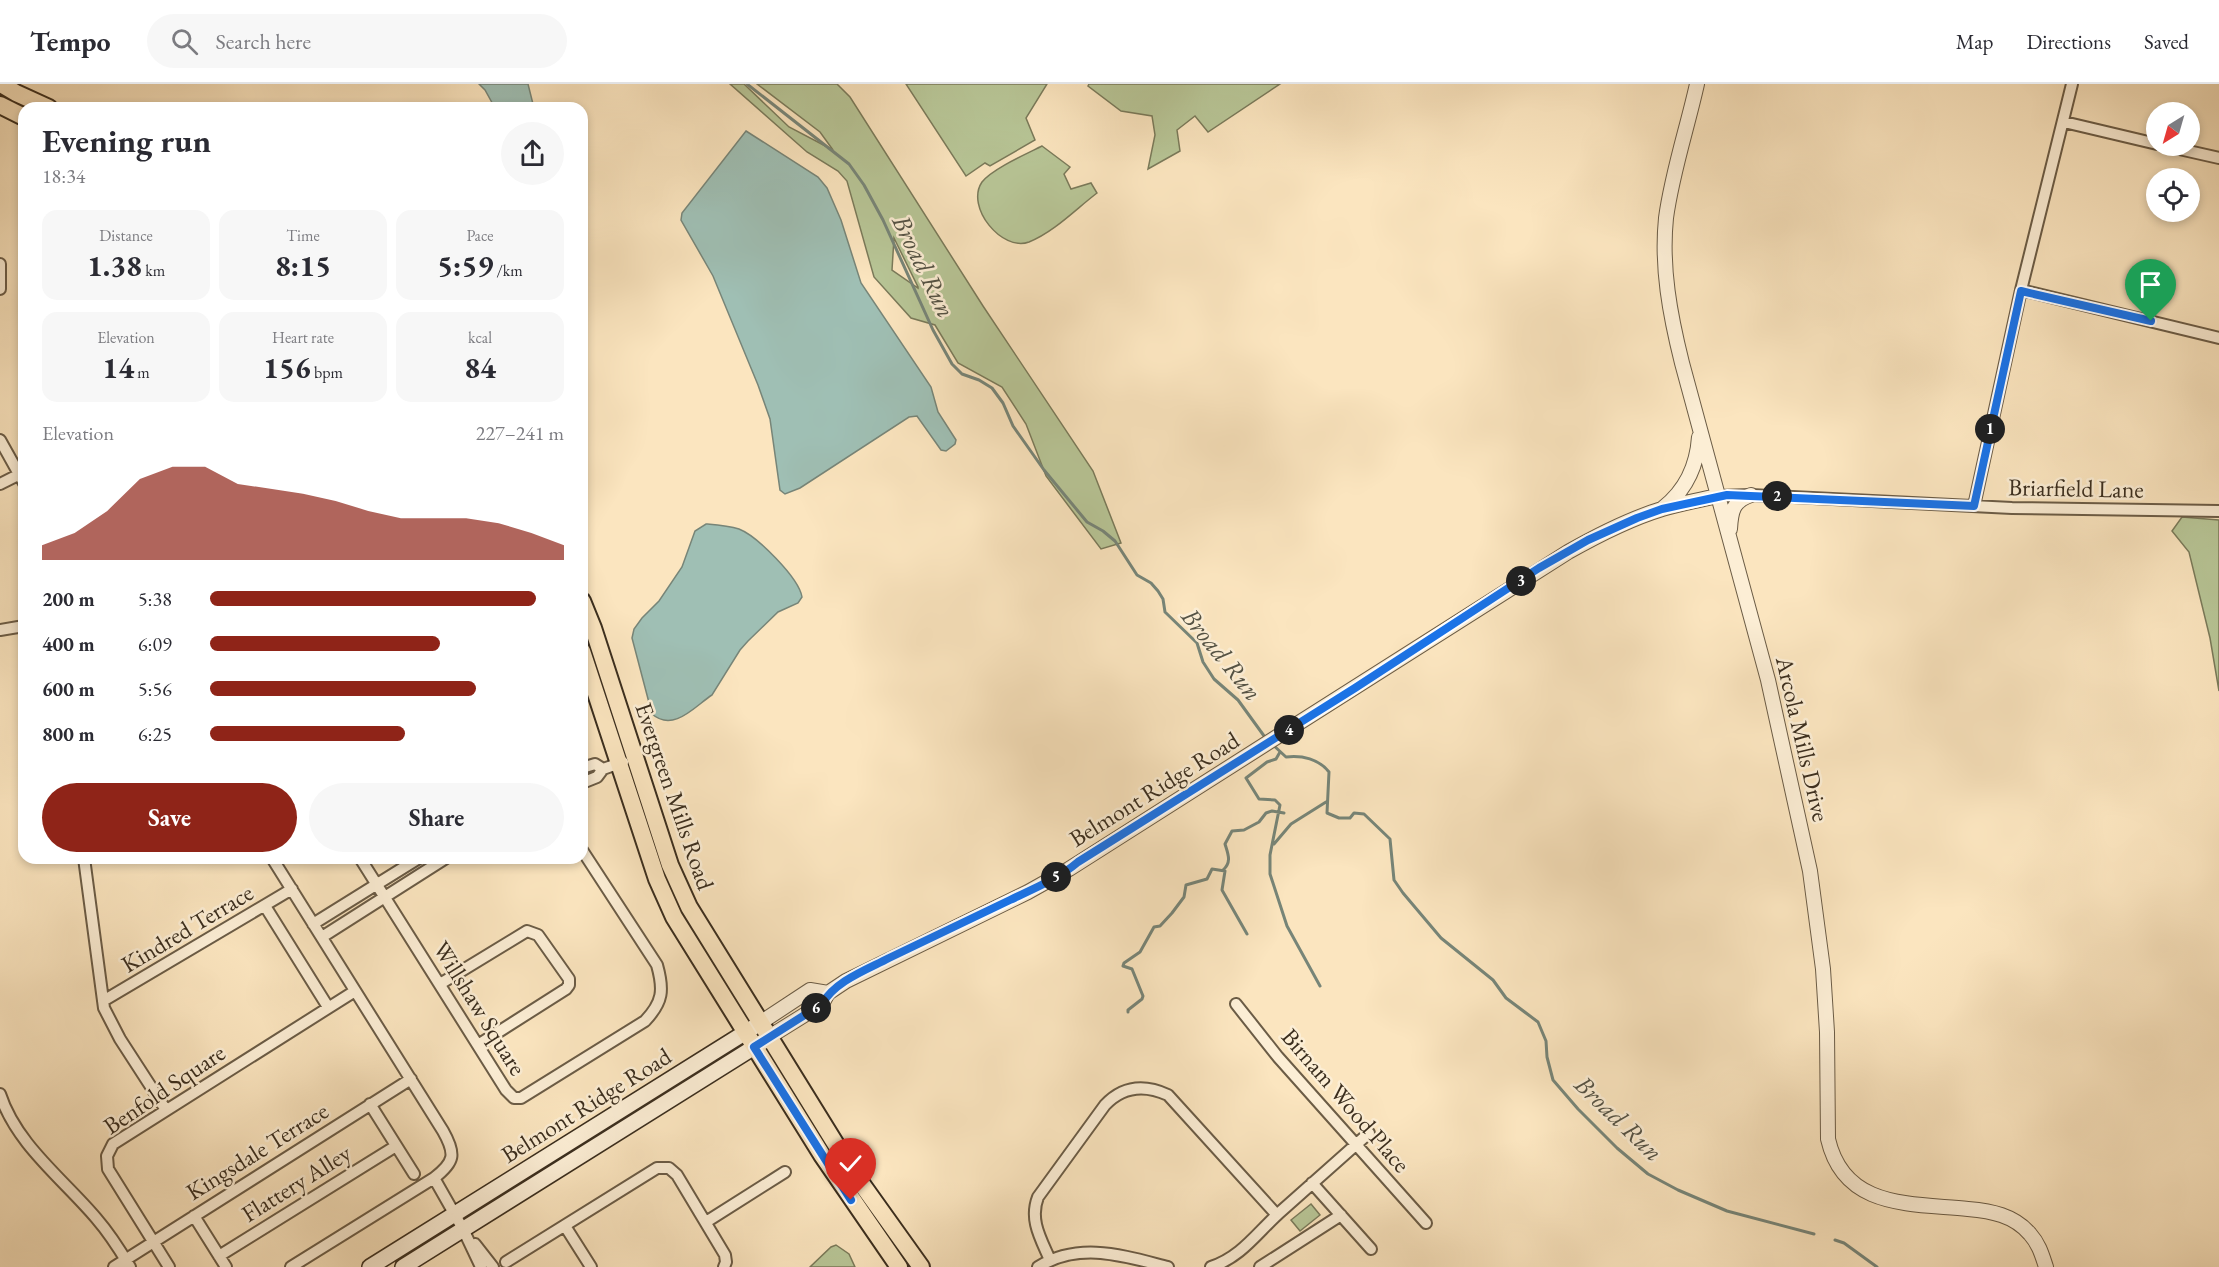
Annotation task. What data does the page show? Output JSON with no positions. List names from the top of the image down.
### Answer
{
  "streets": {
    "main road": ["Belmont Ridge Road", "Evergreen Mills Road"],
    "street": [
      "Briarfield Lane",
      "Arcola Mills Drive",
      "Kindred Terrace",
      "Willshaw Square",
      "Benfold Square",
      "Birnam Wood Place",
      "Kingsdale Terrace",
      "Flattery Alley"
    ]
  },
  "crossings": [
    ["Briarfield Lane", "Arcola Mills Drive"],
    ["Briarfield Lane", "Belmont Ridge Road"],
    ["Arcola Mills Drive", "Belmont Ridge Road"],
    ["Belmont Ridge Road", "Evergreen Mills Road"],
    ["Benfold Square", "Kingsdale Terrace"]
  ],
  "water": ["Broad Run"],
  "north": "bottom left",
  "page": {
    "header": "Tempo",
    "search": "Search here",
    "nav": ["Map", "Directions", "Saved"],
    "heading": ["Evening run", "18:34"],
    "stats": [
      ["Distance", "1.38 km"],
      ["Time", "8:15"],
      ["Pace", "5:59 /km"],
      ["Elevation", "14 m"],
      ["Heart rate", "156 bpm"],
      ["kcal", "84"]
    ],
    "chart": ["Elevation", "227–241 m"],
    "pins": [
      "1",
      "2",
      "3",
      "4",
      "5",
      "6"
    ],
    "list": [
      {
        "name": "200 m",
        "note": "5:38"
      },
      {
        "name": "400 m",
        "note": "6:09"
      },
      {
        "name": "600 m",
        "note": "5:56"
      },
      {
        "name": "800 m",
        "note": "6:25"
      }
    ],
    "buttons": ["Save", "Share"]
  }
}
